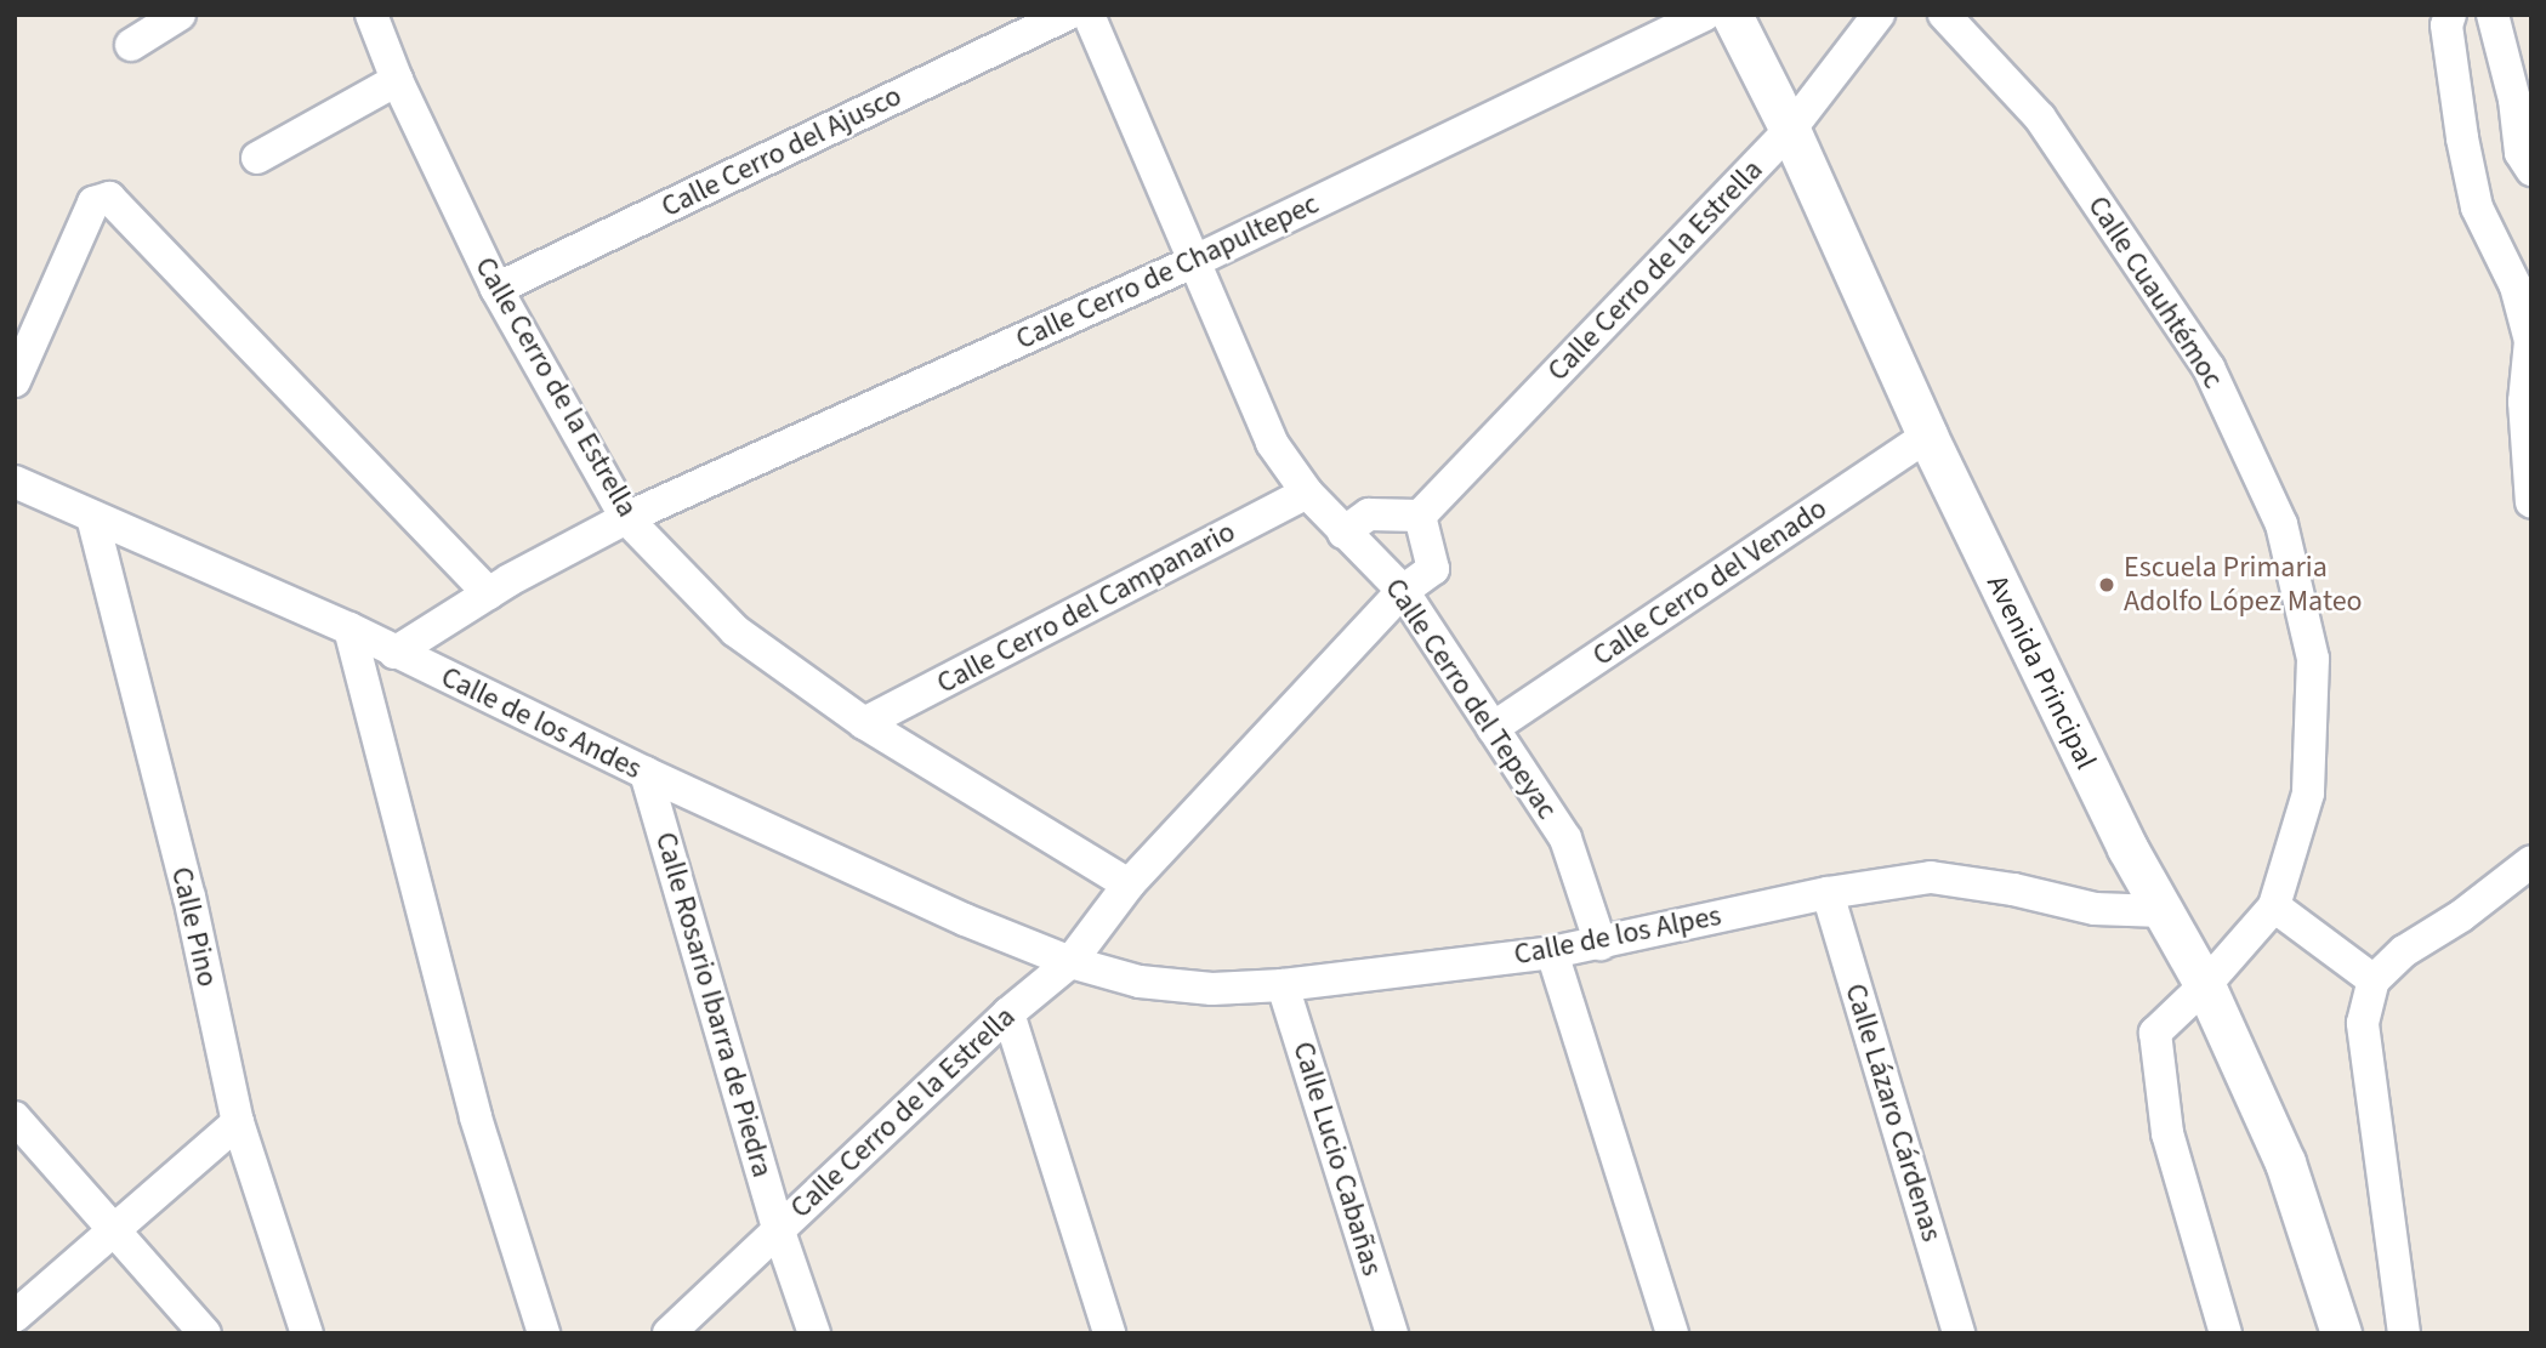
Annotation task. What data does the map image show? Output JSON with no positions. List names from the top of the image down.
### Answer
{
  "streets": {
    "street": [
      "Calle Cerro del Ajusco",
      "Calle Cerro de la Estrella",
      "Calle Cerro de Chapultepec",
      "Calle Cuauhtémoc",
      "Calle Cerro del Venado",
      "Calle Cerro del Campanario",
      "Avenida Principal",
      "Calle Cerro del Tepeyac",
      "Calle de los Andes",
      "Calle Pino",
      "Calle de los Alpes",
      "Calle Rosario Ibarra de Piedra",
      "Calle Lázaro Cárdenas",
      "Calle Lucio Cabañas"
    ]
  },
  "crossings": [
    ["Calle Cerro del Ajusco", "Calle Cerro de la Estrella"],
    ["Calle Cerro de la Estrella", "Calle Cerro de Chapultepec"],
    ["Calle Cerro de la Estrella", "Calle Cerro del Campanario"],
    ["Calle Cerro de la Estrella", "Avenida Principal"],
    ["Calle Cerro de la Estrella", "Calle Cerro del Tepeyac"],
    ["Calle Cerro de la Estrella", "Calle de los Andes"],
    ["Calle Cerro de la Estrella", "Calle de los Alpes"],
    ["Calle Cerro de la Estrella", "Calle Rosario Ibarra de Piedra"],
    ["Calle Cerro de Chapultepec", "Calle Cerro del Tepeyac"],
    ["Calle Cerro de Chapultepec", "Calle de los Andes"],
    ["Calle Cerro del Venado", "Avenida Principal"],
    ["Calle Cerro del Venado", "Calle Cerro del Tepeyac"],
    ["Calle Cerro del Campanario", "Calle Cerro del Tepeyac"],
    ["Avenida Principal", "Calle de los Alpes"],
    ["Calle Cerro del Tepeyac", "Calle de los Alpes"],
    ["Calle de los Andes", "Calle Pino"],
    ["Calle de los Andes", "Calle de los Alpes"],
    ["Calle de los Andes", "Calle Rosario Ibarra de Piedra"],
    ["Calle de los Alpes", "Calle Lázaro Cárdenas"],
    ["Calle de los Alpes", "Calle Lucio Cabañas"]
  ],
  "places": ["Escuela Primaria Adolfo López Mateo"]
}
